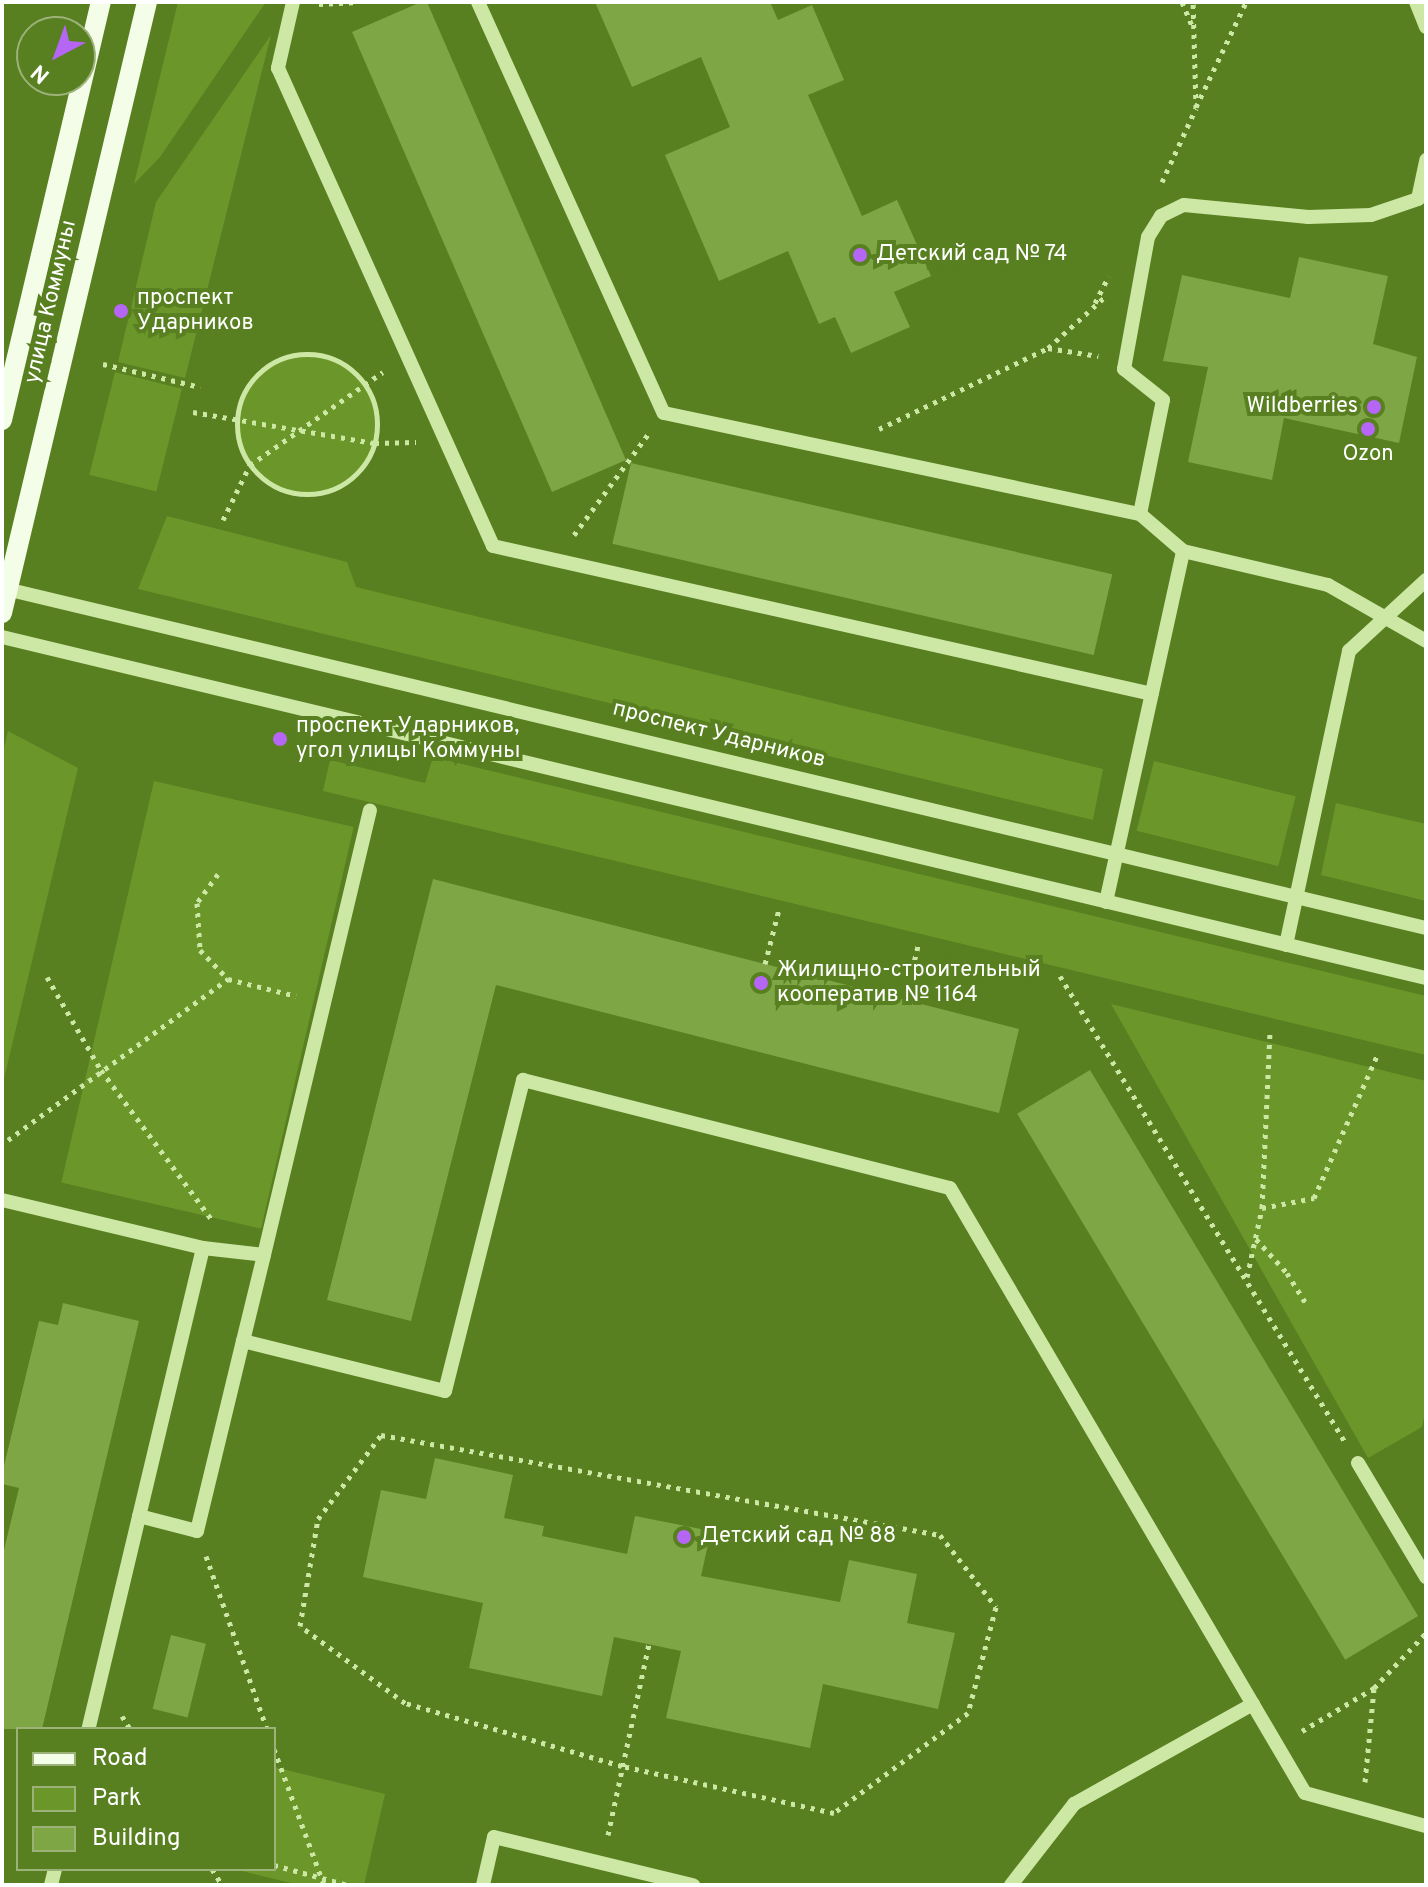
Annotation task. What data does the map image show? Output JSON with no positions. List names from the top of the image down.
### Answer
{
  "streets": {
    "main road": ["улица Коммуны"],
    "street": ["проспект Ударников"]
  },
  "crossings": [
    ["улица Коммуны", "проспект Ударников"]
  ],
  "places": [
    "Детский сад № 74",
    "проспект Ударников",
    "Wildberries",
    "Ozon",
    "проспект Ударников, угол улицы Коммуны",
    "Жилищно-строительный кооператив № 1164",
    "Детский сад № 88"
  ],
  "legend": ["Road", "Park", "Building"],
  "north": "bottom left"
}
